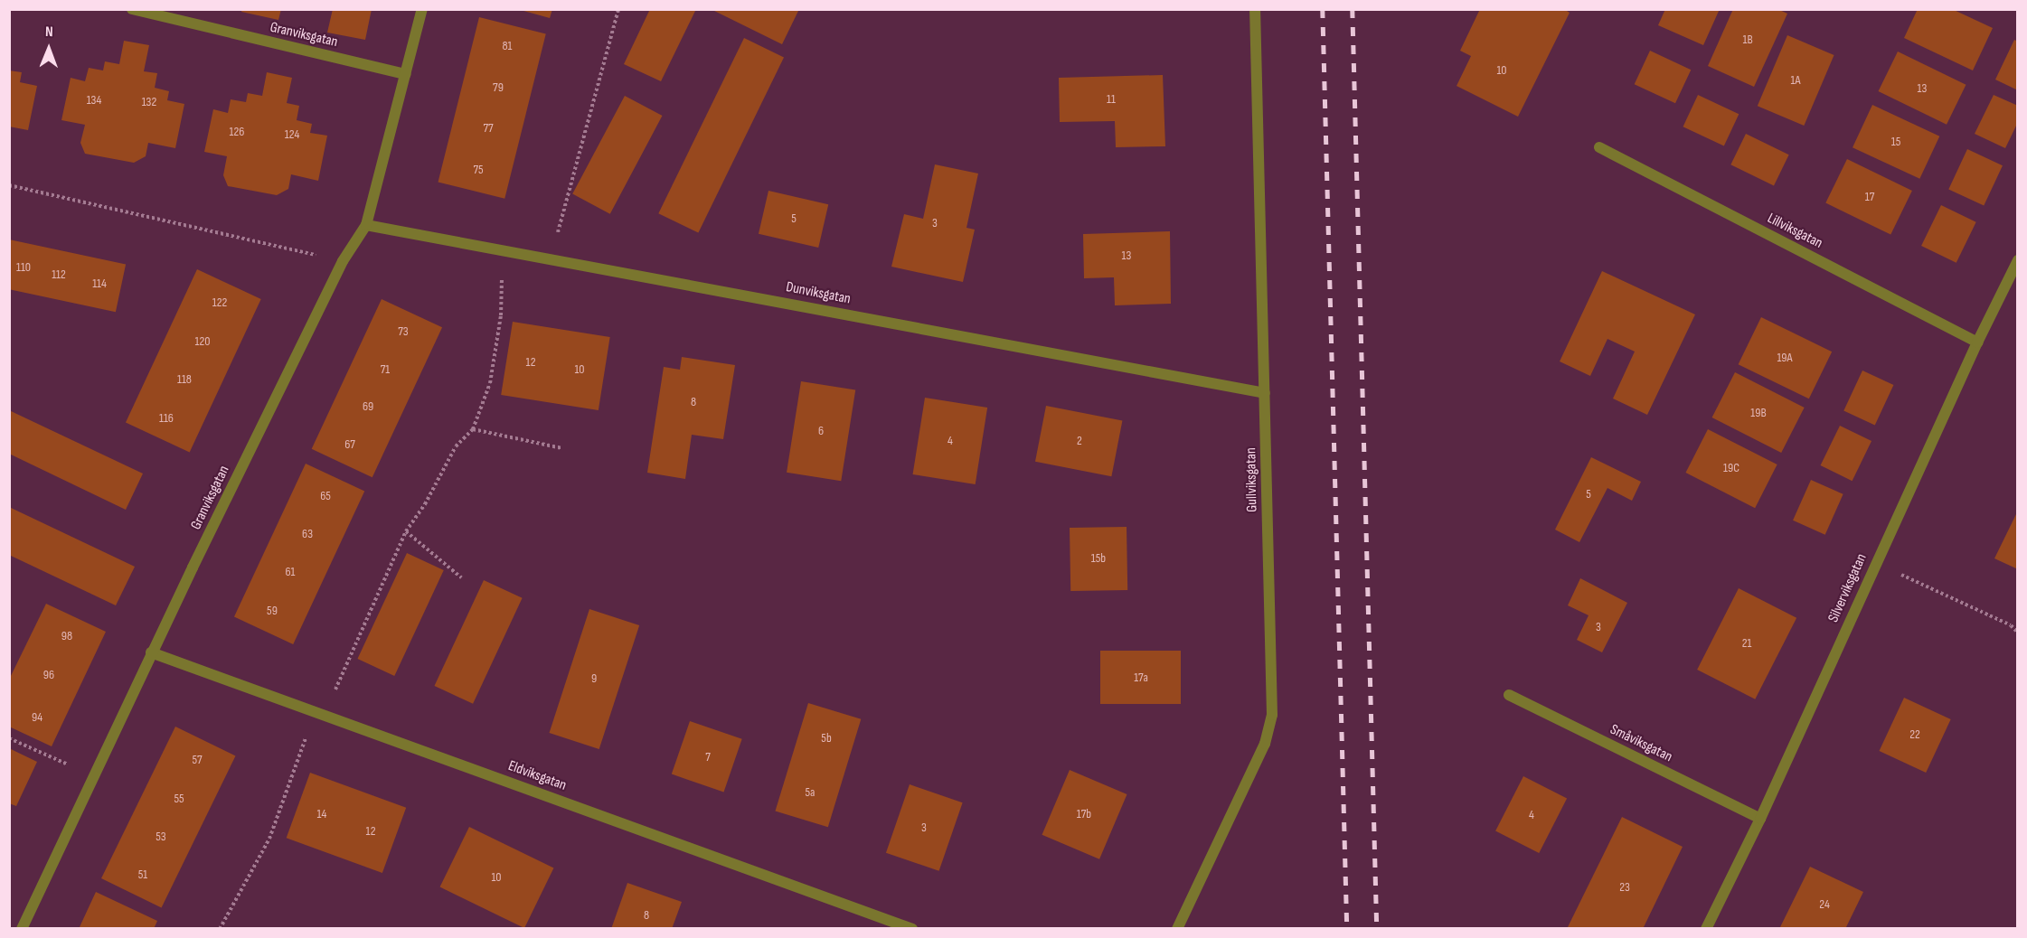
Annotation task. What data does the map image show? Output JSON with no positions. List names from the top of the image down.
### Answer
{
  "streets": {
    "street": [
      "Granviksgatan",
      "Lillviksgatan",
      "Dunviksgatan",
      "Gullviksgatan",
      "Silverviksgatan",
      "Småviksgatan",
      "Eldviksgatan"
    ]
  },
  "crossings": [
    ["Granviksgatan", "Dunviksgatan"],
    ["Granviksgatan", "Eldviksgatan"],
    ["Lillviksgatan", "Silverviksgatan"],
    ["Dunviksgatan", "Gullviksgatan"],
    ["Silverviksgatan", "Småviksgatan"]
  ],
  "house_numbers": [
    "1B",
    "81",
    "10",
    "1A",
    "79",
    "13",
    "11",
    "134",
    "132",
    "77",
    "126",
    "124",
    "15",
    "75",
    "17",
    "5",
    "3",
    "13",
    "110",
    "112",
    "114",
    "122",
    "73",
    "120",
    "19A",
    "12",
    "71",
    "10",
    "118",
    "8",
    "69",
    "19B",
    "116",
    "6",
    "4",
    "2",
    "67",
    "19C",
    "5",
    "65",
    "63",
    "15b",
    "61",
    "59",
    "3",
    "98",
    "21",
    "96",
    "17a",
    "9",
    "94",
    "22",
    "5b",
    "7",
    "57",
    "5a",
    "55",
    "14",
    "17b",
    "4",
    "3",
    "12",
    "53",
    "51",
    "10",
    "23",
    "24",
    "8"
  ],
  "north": "top"
}
